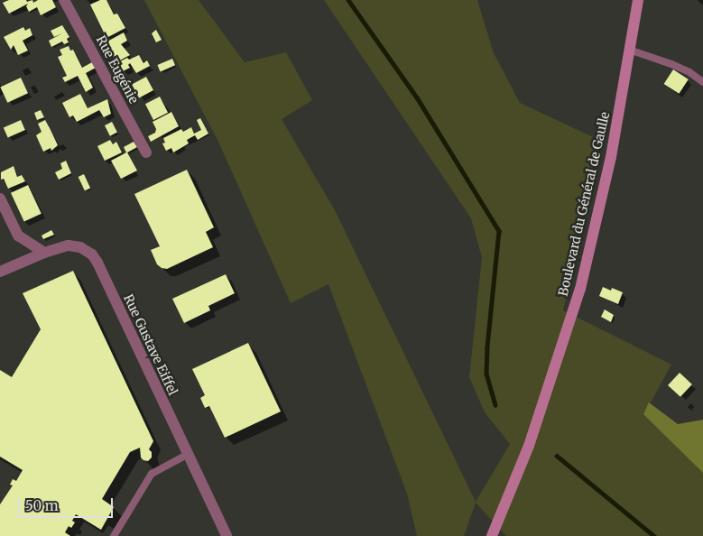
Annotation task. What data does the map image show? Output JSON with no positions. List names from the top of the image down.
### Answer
{
  "streets": {
    "street": ["Rue Eugénie", "Boulevard du Général de Gaulle", "Rue Gustave Eiffel"]
  },
  "scale_bar": "50 m"
}
